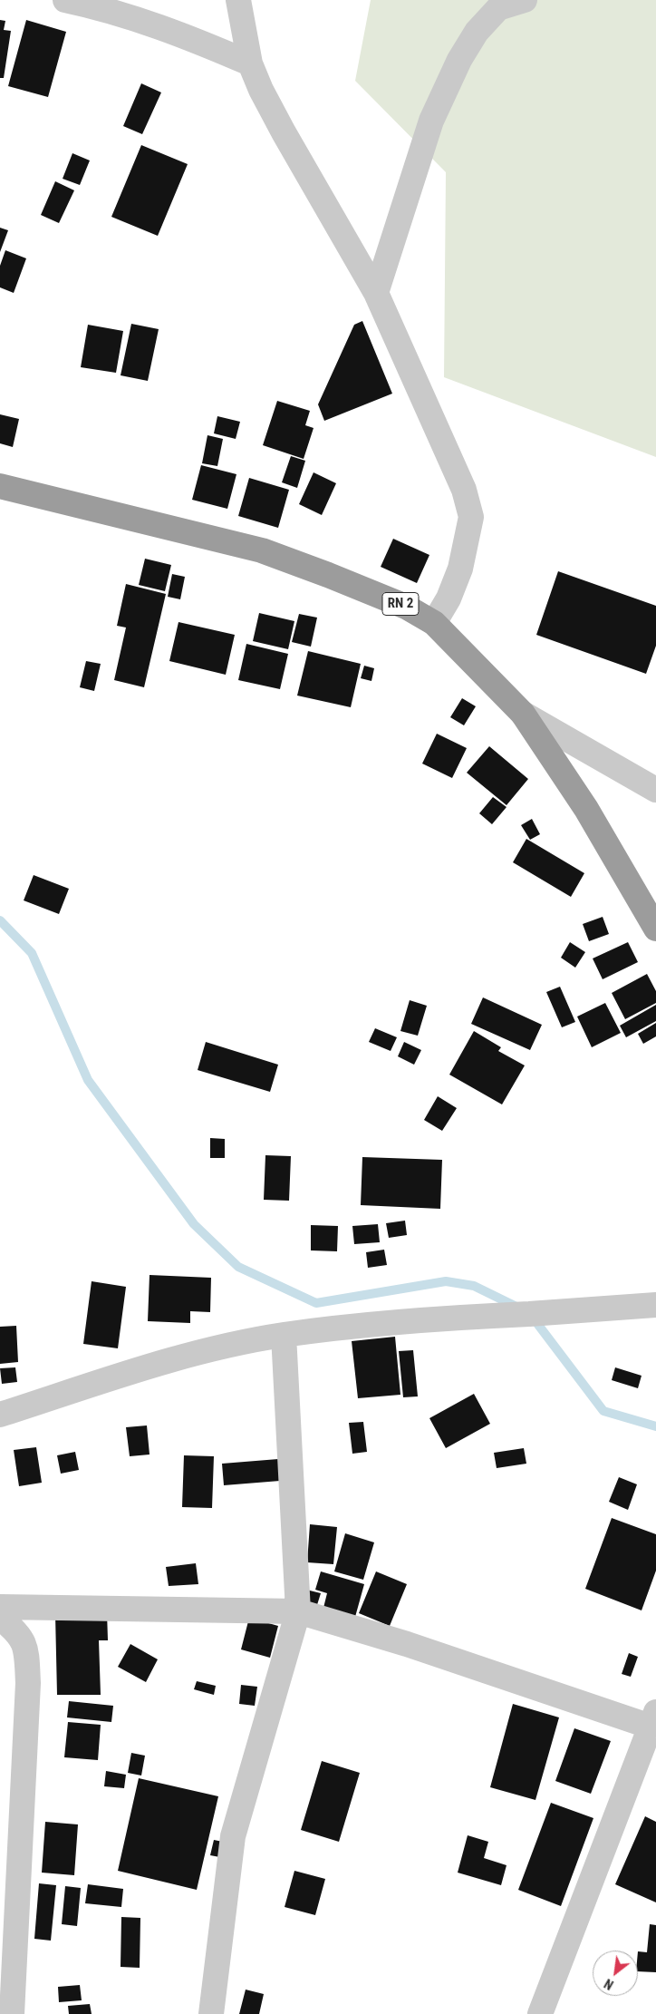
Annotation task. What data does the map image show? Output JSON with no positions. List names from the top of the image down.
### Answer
{
  "streets": {
    "highway": ["RN 2"]
  },
  "north": "bottom left"
}
